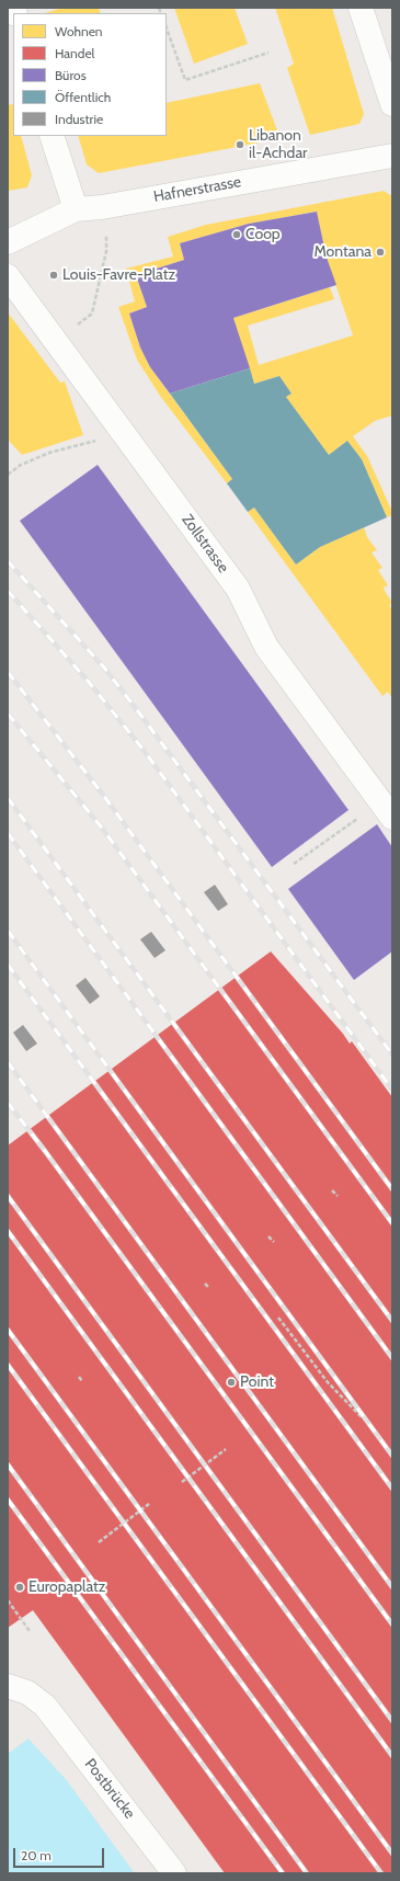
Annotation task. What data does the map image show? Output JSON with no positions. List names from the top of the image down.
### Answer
{
  "streets": {
    "street": ["Hafnerstrasse", "Zollstrasse", "Postbrücke"]
  },
  "places": [
    "Libanon il-Achdar",
    "Coop",
    "Montana",
    "Louis-Favre-Platz",
    "Point",
    "Europaplatz"
  ],
  "legend": [
    "Wohnen",
    "Handel",
    "Büros",
    "Öffentlich",
    "Industrie"
  ],
  "scale_bar": "20 m"
}
